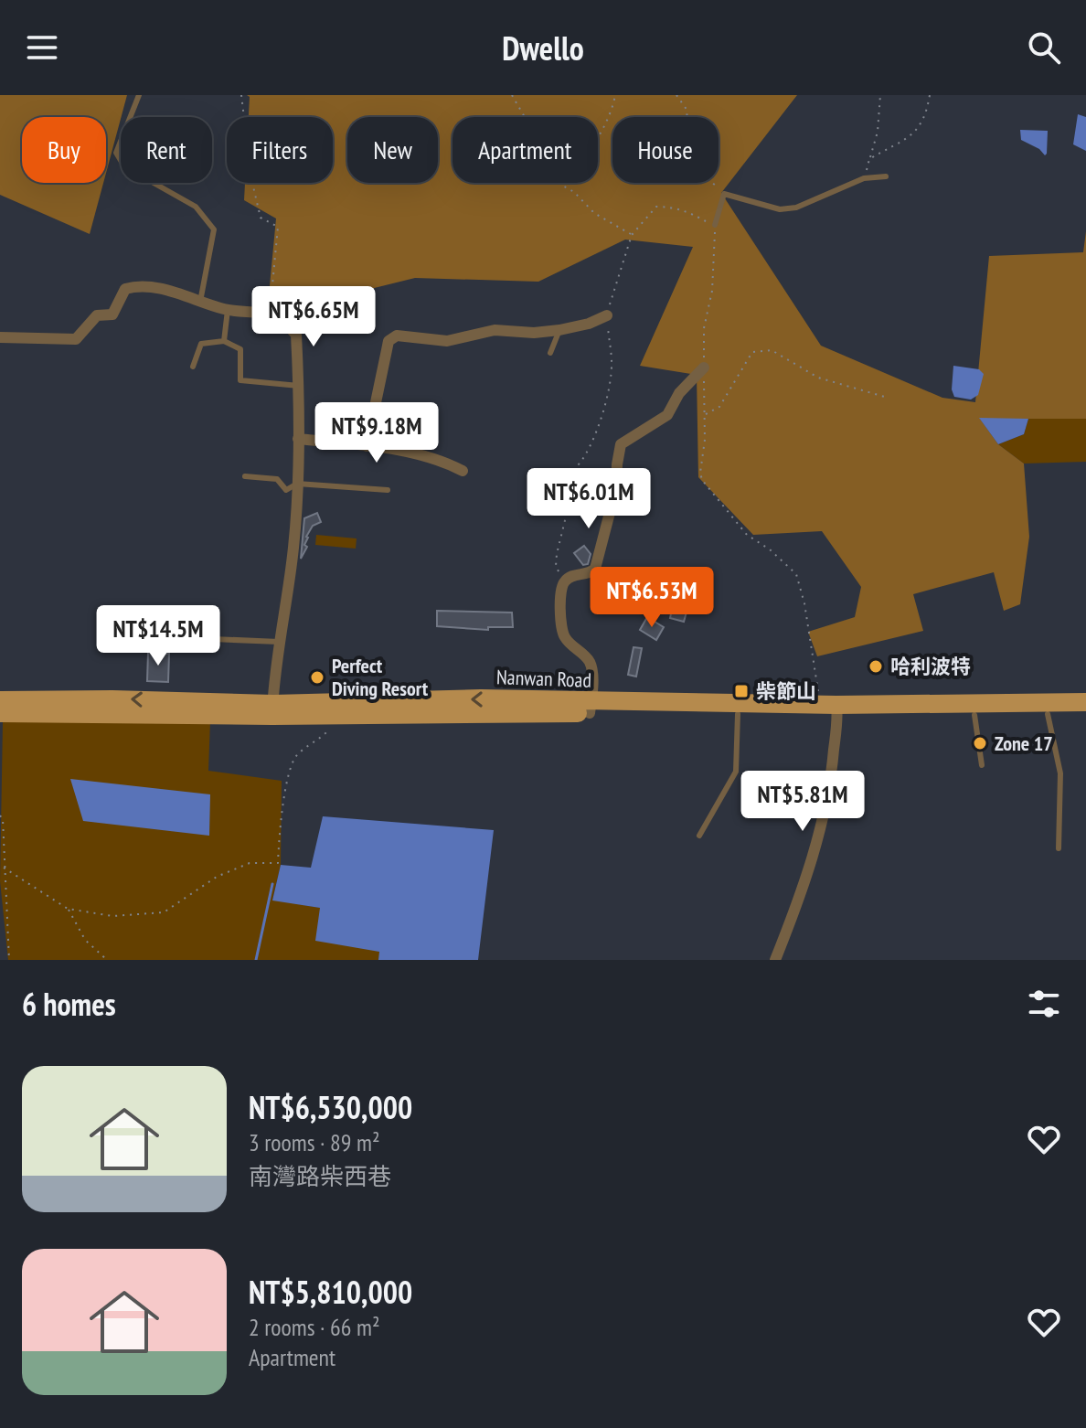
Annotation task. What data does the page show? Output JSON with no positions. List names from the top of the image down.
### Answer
{
  "streets": {
    "main road": ["Nanwan Road"]
  },
  "places": {
    "other": ["哈利波特", "Perfect Diving Resort", "Zone 17"],
    "transit": ["柴節山"]
  },
  "page": {
    "header": "Dwello",
    "chip": [
      "Buy",
      "Rent",
      "Filters",
      "New",
      "Apartment",
      "House"
    ],
    "price": [
      "NT$6.65M",
      "NT$9.18M",
      "NT$6.01M",
      "NT$6.53M",
      "NT$14.5M",
      "NT$5.81M"
    ],
    "heading": "6 homes",
    "list": [
      {
        "name": "NT$6,530,000",
        "note": "3 rooms · 89 m² · 南灣路柴西巷"
      },
      {
        "name": "NT$5,810,000",
        "note": "2 rooms · 66 m² · Apartment"
      }
    ]
  }
}
